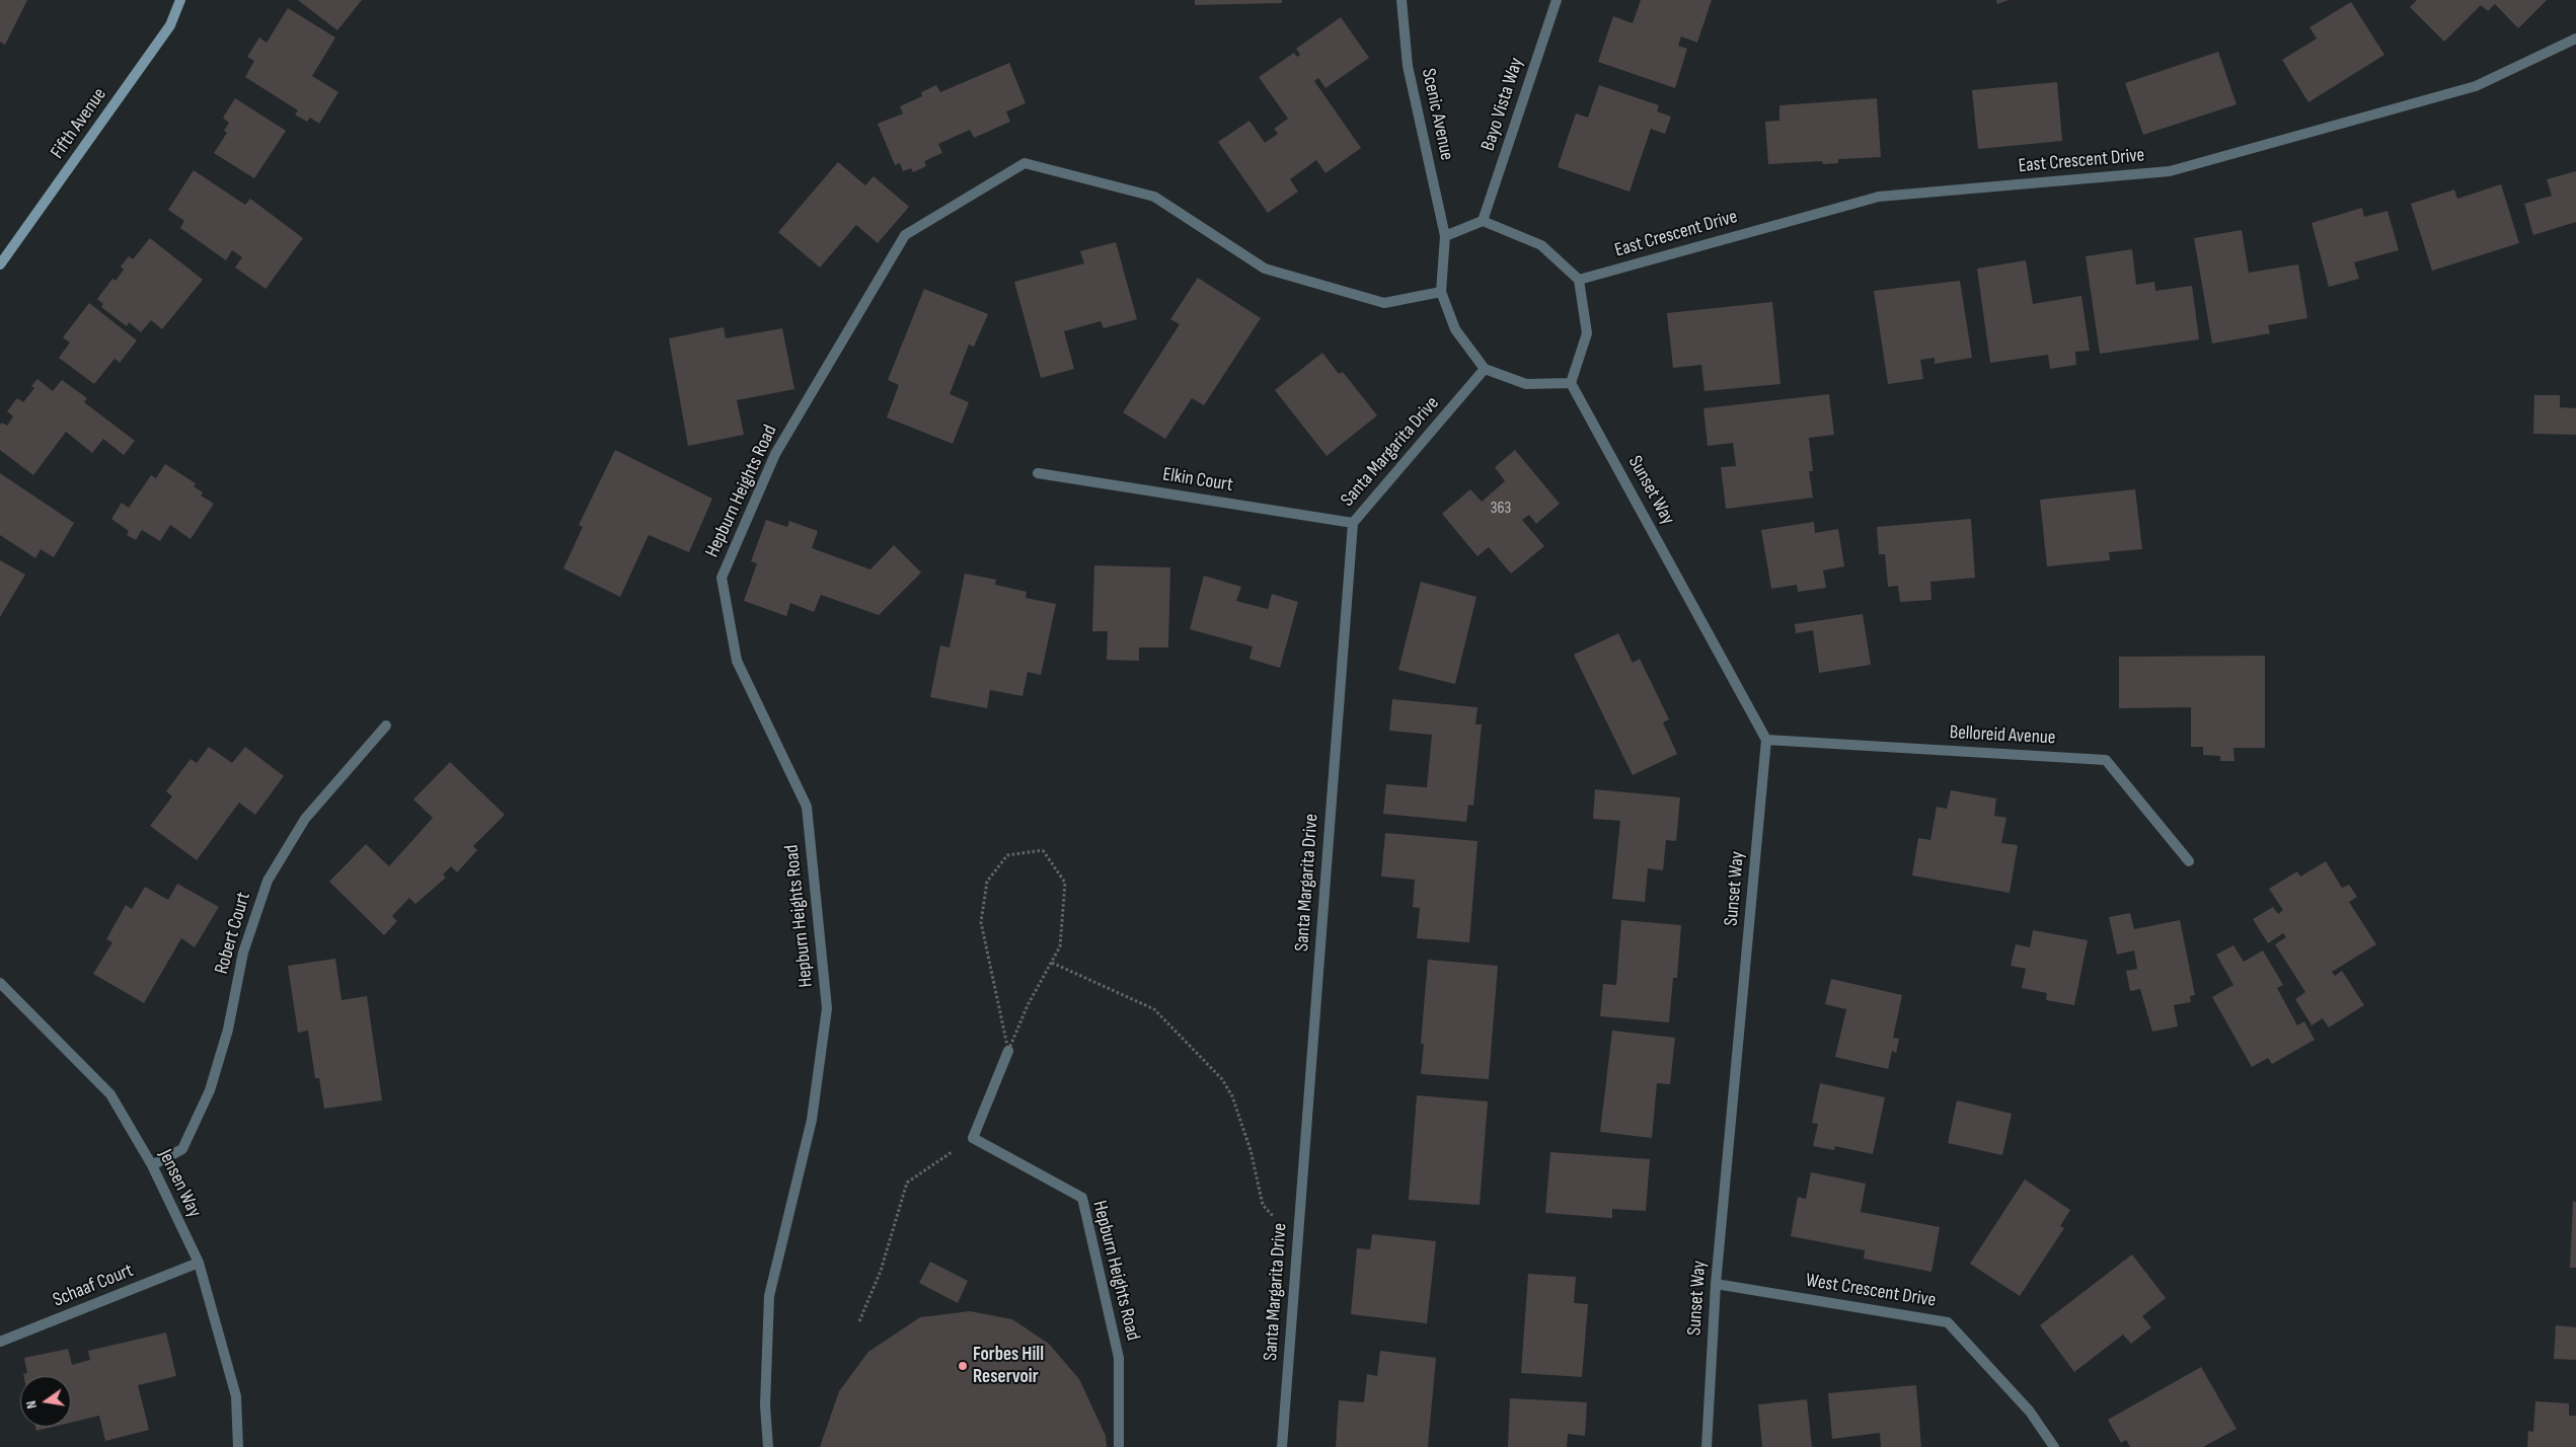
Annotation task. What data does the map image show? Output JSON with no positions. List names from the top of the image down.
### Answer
{
  "streets": {
    "street": [
      "Bayo Vista Way",
      "Scenic Avenue",
      "Fifth Avenue",
      "East Crescent Drive",
      "Santa Margarita Drive",
      "Elkin Court",
      "Sunset Way",
      "Hepburn Heights Road",
      "Belloreid Avenue",
      "Robert Court",
      "Jensen Way",
      "Schaaf Court",
      "West Crescent Drive"
    ]
  },
  "crossings": [
    ["Bayo Vista Way", "Scenic Avenue"],
    ["Bayo Vista Way", "East Crescent Drive"],
    ["Bayo Vista Way", "Santa Margarita Drive"],
    ["Bayo Vista Way", "Sunset Way"],
    ["Bayo Vista Way", "Hepburn Heights Road"],
    ["Scenic Avenue", "East Crescent Drive"],
    ["Scenic Avenue", "Santa Margarita Drive"],
    ["Scenic Avenue", "Sunset Way"],
    ["Scenic Avenue", "Hepburn Heights Road"],
    ["East Crescent Drive", "Santa Margarita Drive"],
    ["East Crescent Drive", "Sunset Way"],
    ["East Crescent Drive", "Hepburn Heights Road"],
    ["Santa Margarita Drive", "Elkin Court"],
    ["Santa Margarita Drive", "Sunset Way"],
    ["Santa Margarita Drive", "Hepburn Heights Road"],
    ["Sunset Way", "Hepburn Heights Road"],
    ["Sunset Way", "Belloreid Avenue"],
    ["Sunset Way", "West Crescent Drive"],
    ["Robert Court", "Jensen Way"],
    ["Jensen Way", "Schaaf Court"]
  ],
  "places": ["Forbes Hill Reservoir"],
  "house_numbers": ["363"],
  "north": "left"
}
